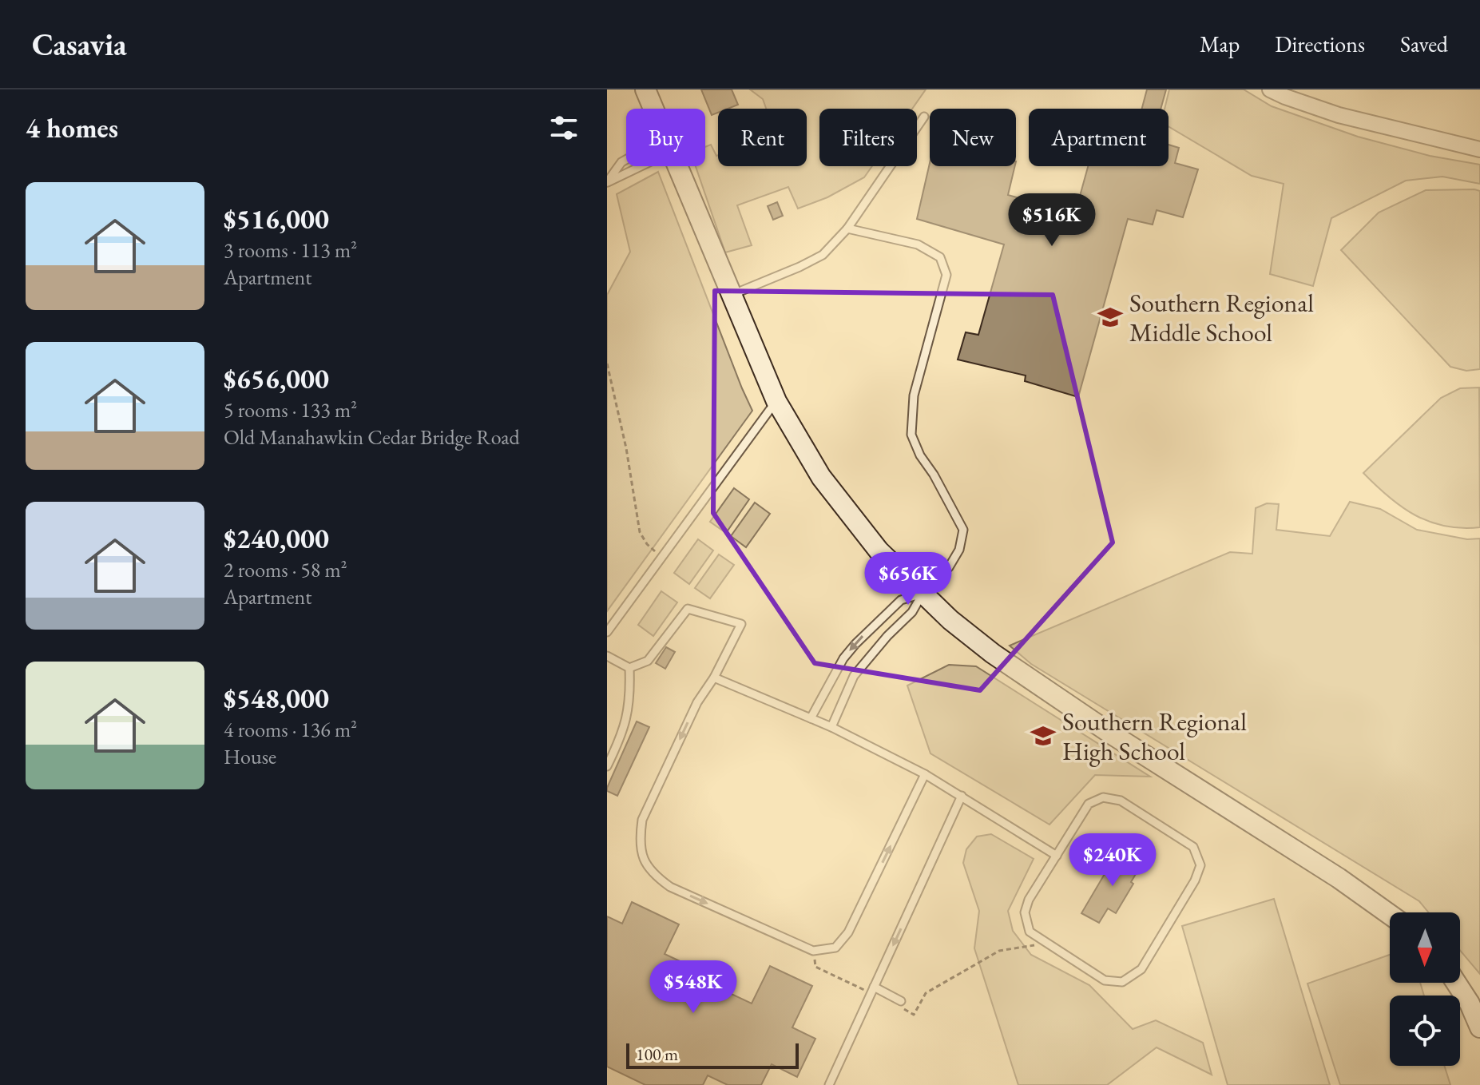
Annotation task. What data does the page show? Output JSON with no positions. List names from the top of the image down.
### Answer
{
  "places": {
    "school or university": ["Southern Regional Middle School", "Southern Regional High School"]
  },
  "scale_bar": "100 m",
  "north": "bottom",
  "page": {
    "header": "Casavia",
    "nav": ["Map", "Directions", "Saved"],
    "heading": "4 homes",
    "chip": [
      "Buy",
      "Rent",
      "Filters",
      "New",
      "Apartment"
    ],
    "list": [
      {
        "name": "$516,000",
        "note": "3 rooms · 113 m² · Apartment"
      },
      {
        "name": "$656,000",
        "note": "5 rooms · 133 m² · Old Manahawkin Cedar Bridge Road"
      },
      {
        "name": "$240,000",
        "note": "2 rooms · 58 m² · Apartment"
      },
      {
        "name": "$548,000",
        "note": "4 rooms · 136 m² · House"
      }
    ],
    "price": [
      "$516K",
      "$656K",
      "$240K",
      "$548K"
    ],
    "scale": "100 m"
  }
}
